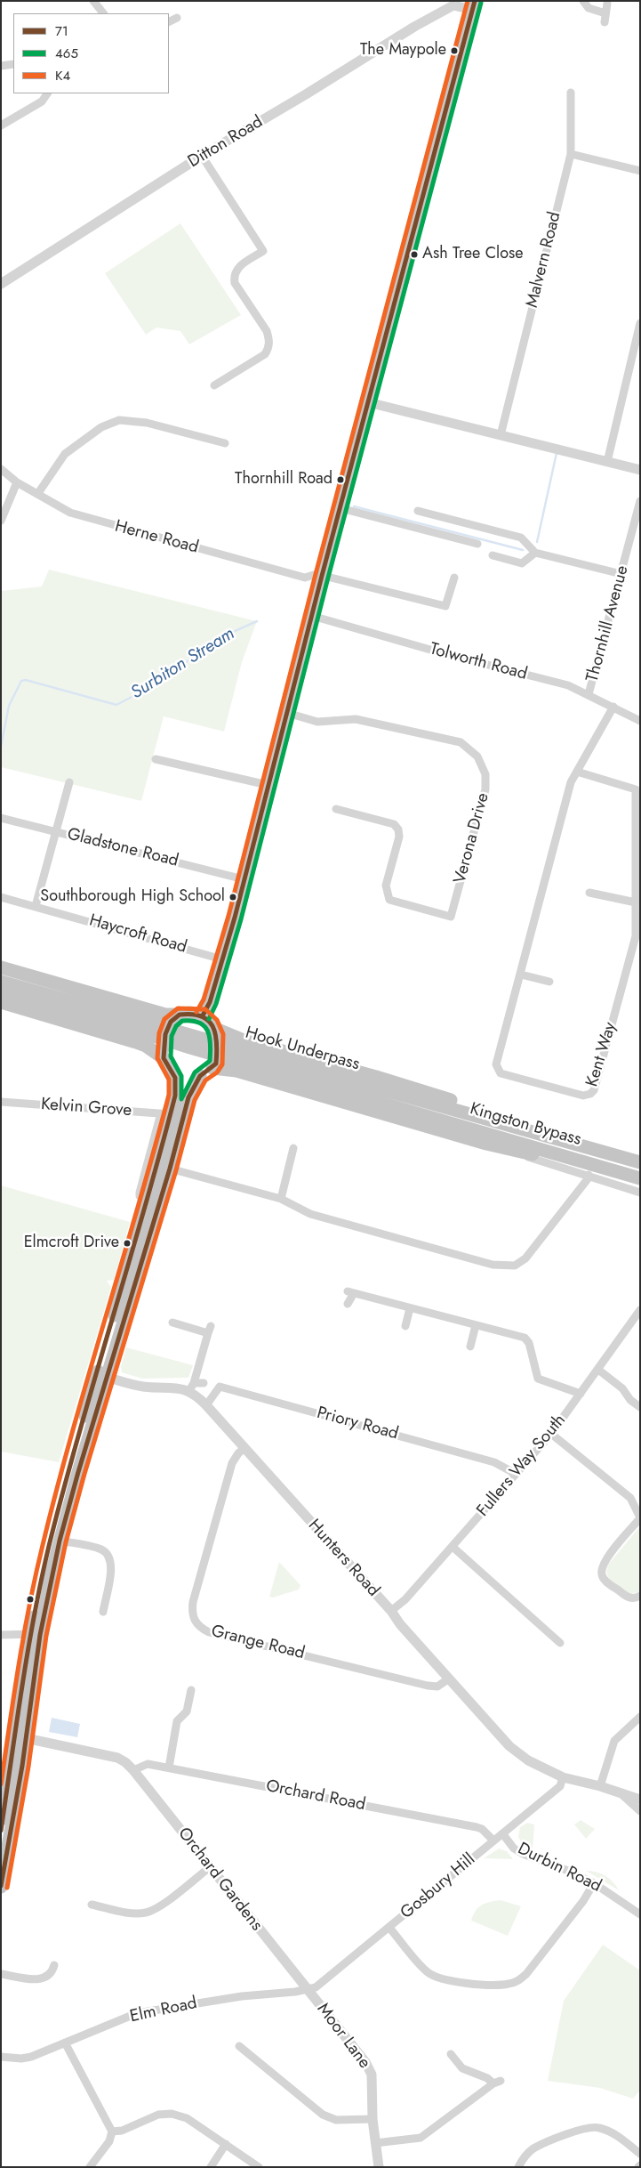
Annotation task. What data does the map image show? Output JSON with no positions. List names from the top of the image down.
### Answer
{
  "streets": {
    "highway": ["Hook Underpass", "Kingston Bypass"],
    "street": [
      "Ditton Road",
      "Malvern Road",
      "Herne Road",
      "Thornhill Avenue",
      "Tolworth Road",
      "Verona Drive",
      "Gladstone Road",
      "Haycroft Road",
      "Kent Way",
      "Kelvin Grove",
      "Priory Road",
      "Fullers Way South",
      "Hunters Road",
      "Grange Road",
      "Orchard Road",
      "Durbin Road",
      "Orchard Gardens",
      "Gosbury Hill",
      "Elm Road",
      "Moor Lane"
    ]
  },
  "crossings": [
    ["Thornhill Avenue", "Tolworth Road"],
    ["Tolworth Road", "Kent Way"],
    ["Hook Underpass", "Kingston Bypass"],
    ["Priory Road", "Fullers Way South"],
    ["Priory Road", "Hunters Road"],
    ["Fullers Way South", "Hunters Road"],
    ["Hunters Road", "Grange Road"],
    ["Hunters Road", "Gosbury Hill"],
    ["Orchard Road", "Orchard Gardens"],
    ["Orchard Road", "Gosbury Hill"],
    ["Durbin Road", "Gosbury Hill"],
    ["Orchard Gardens", "Gosbury Hill"],
    ["Orchard Gardens", "Elm Road"],
    ["Orchard Gardens", "Moor Lane"],
    ["Gosbury Hill", "Elm Road"],
    ["Gosbury Hill", "Moor Lane"],
    ["Elm Road", "Moor Lane"]
  ],
  "water": ["Surbiton Stream"],
  "places": [
    "The Maypole",
    "Ash Tree Close",
    "Thornhill Road",
    "Southborough High School",
    "Elmcroft Drive"
  ],
  "lines": ["transit line 71", "transit line K4", "transit line 465"],
  "legend": ["71", "465", "K4"]
}
